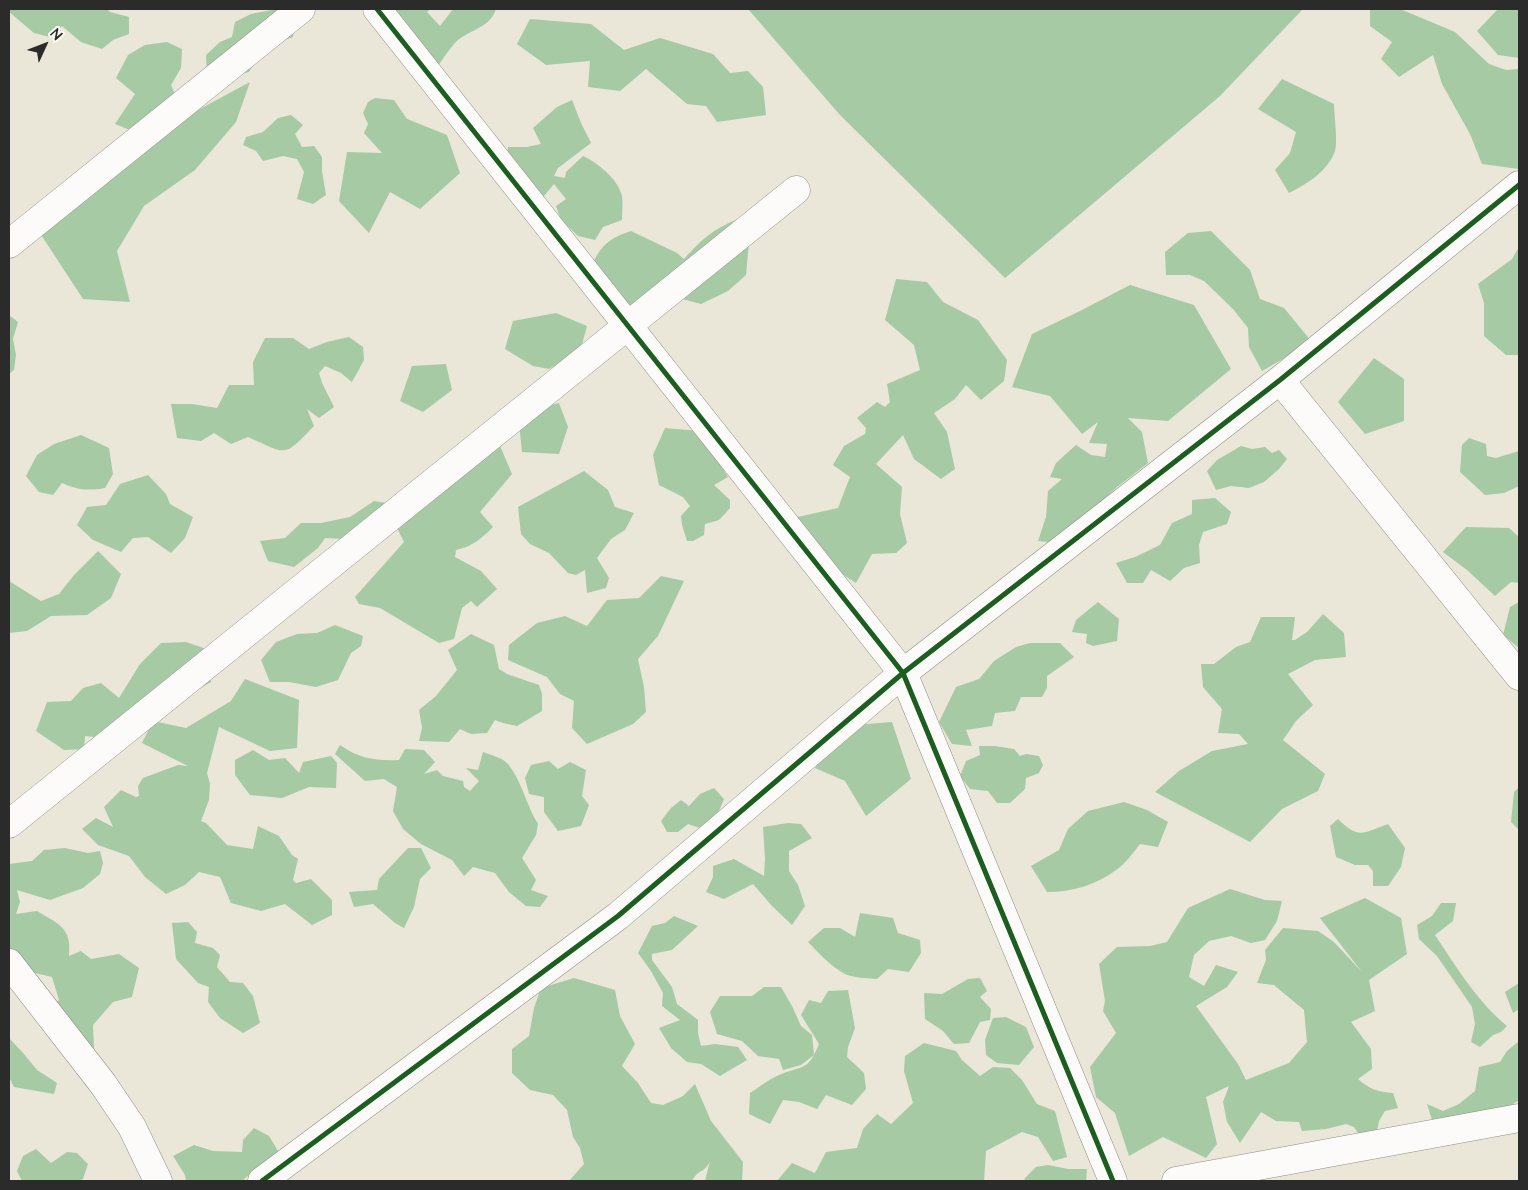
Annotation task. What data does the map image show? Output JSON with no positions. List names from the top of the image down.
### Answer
{
  "north": "top right"
}
